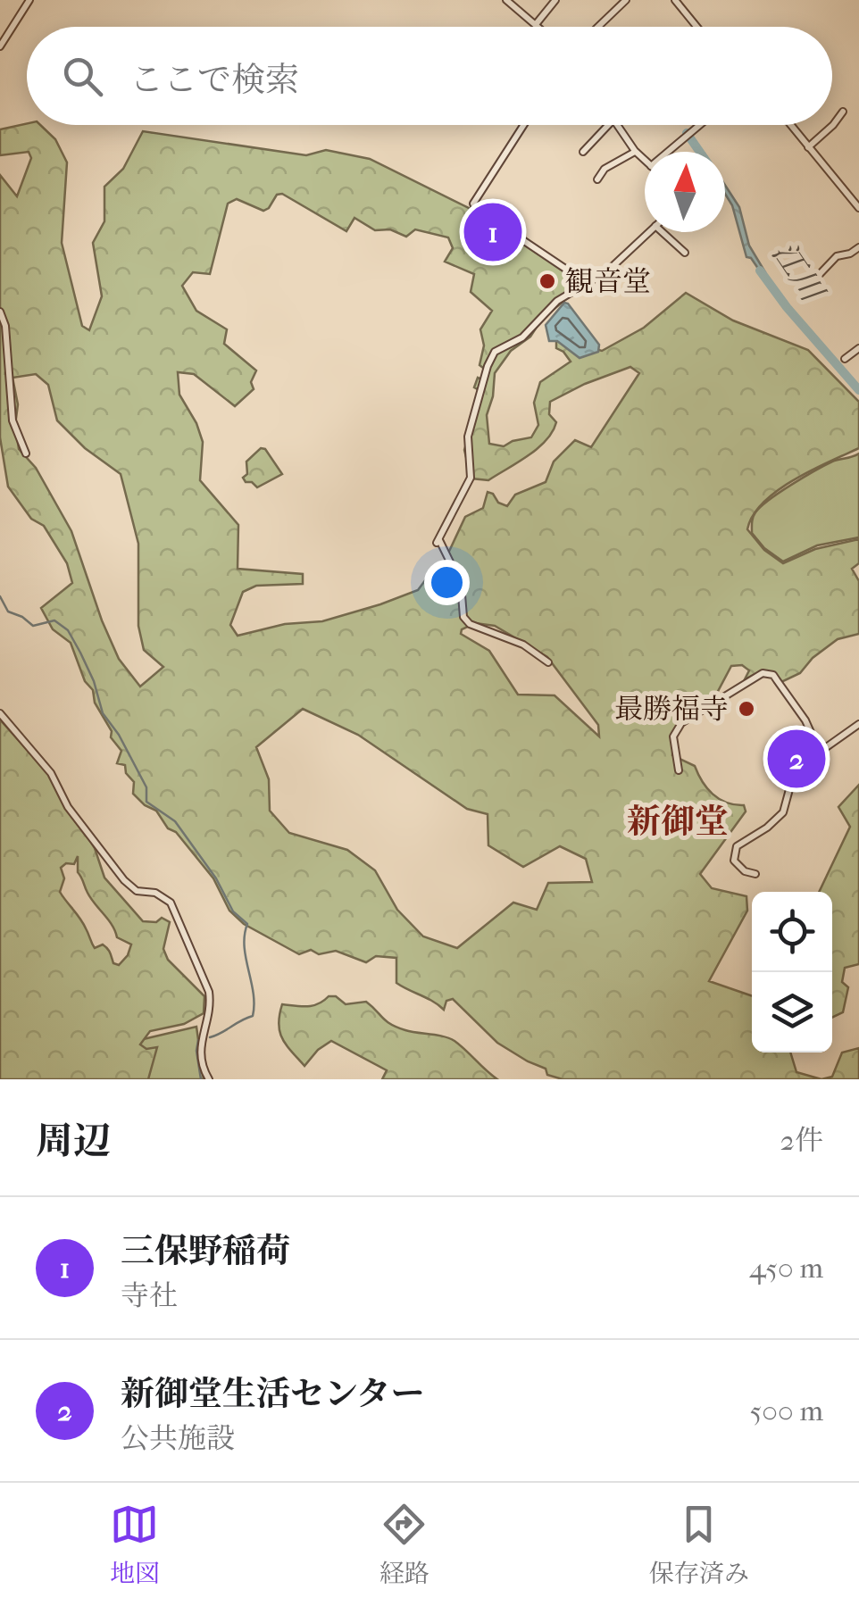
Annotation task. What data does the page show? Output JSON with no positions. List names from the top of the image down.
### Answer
{
  "districts": ["新御堂"],
  "water": ["江川"],
  "places": ["観音堂", "最勝福寺"],
  "north": "top",
  "page": {
    "search": "ここで検索",
    "pins": ["1", "2"],
    "heading": ["周辺", "2件"],
    "list": [
      {
        "mark": "1",
        "name": "三保野稲荷",
        "note": "寺社",
        "value": "450 m"
      },
      {
        "mark": "2",
        "name": "新御堂生活センター",
        "note": "公共施設",
        "value": "500 m"
      }
    ],
    "nav": ["地図", "経路", "保存済み"]
  }
}
